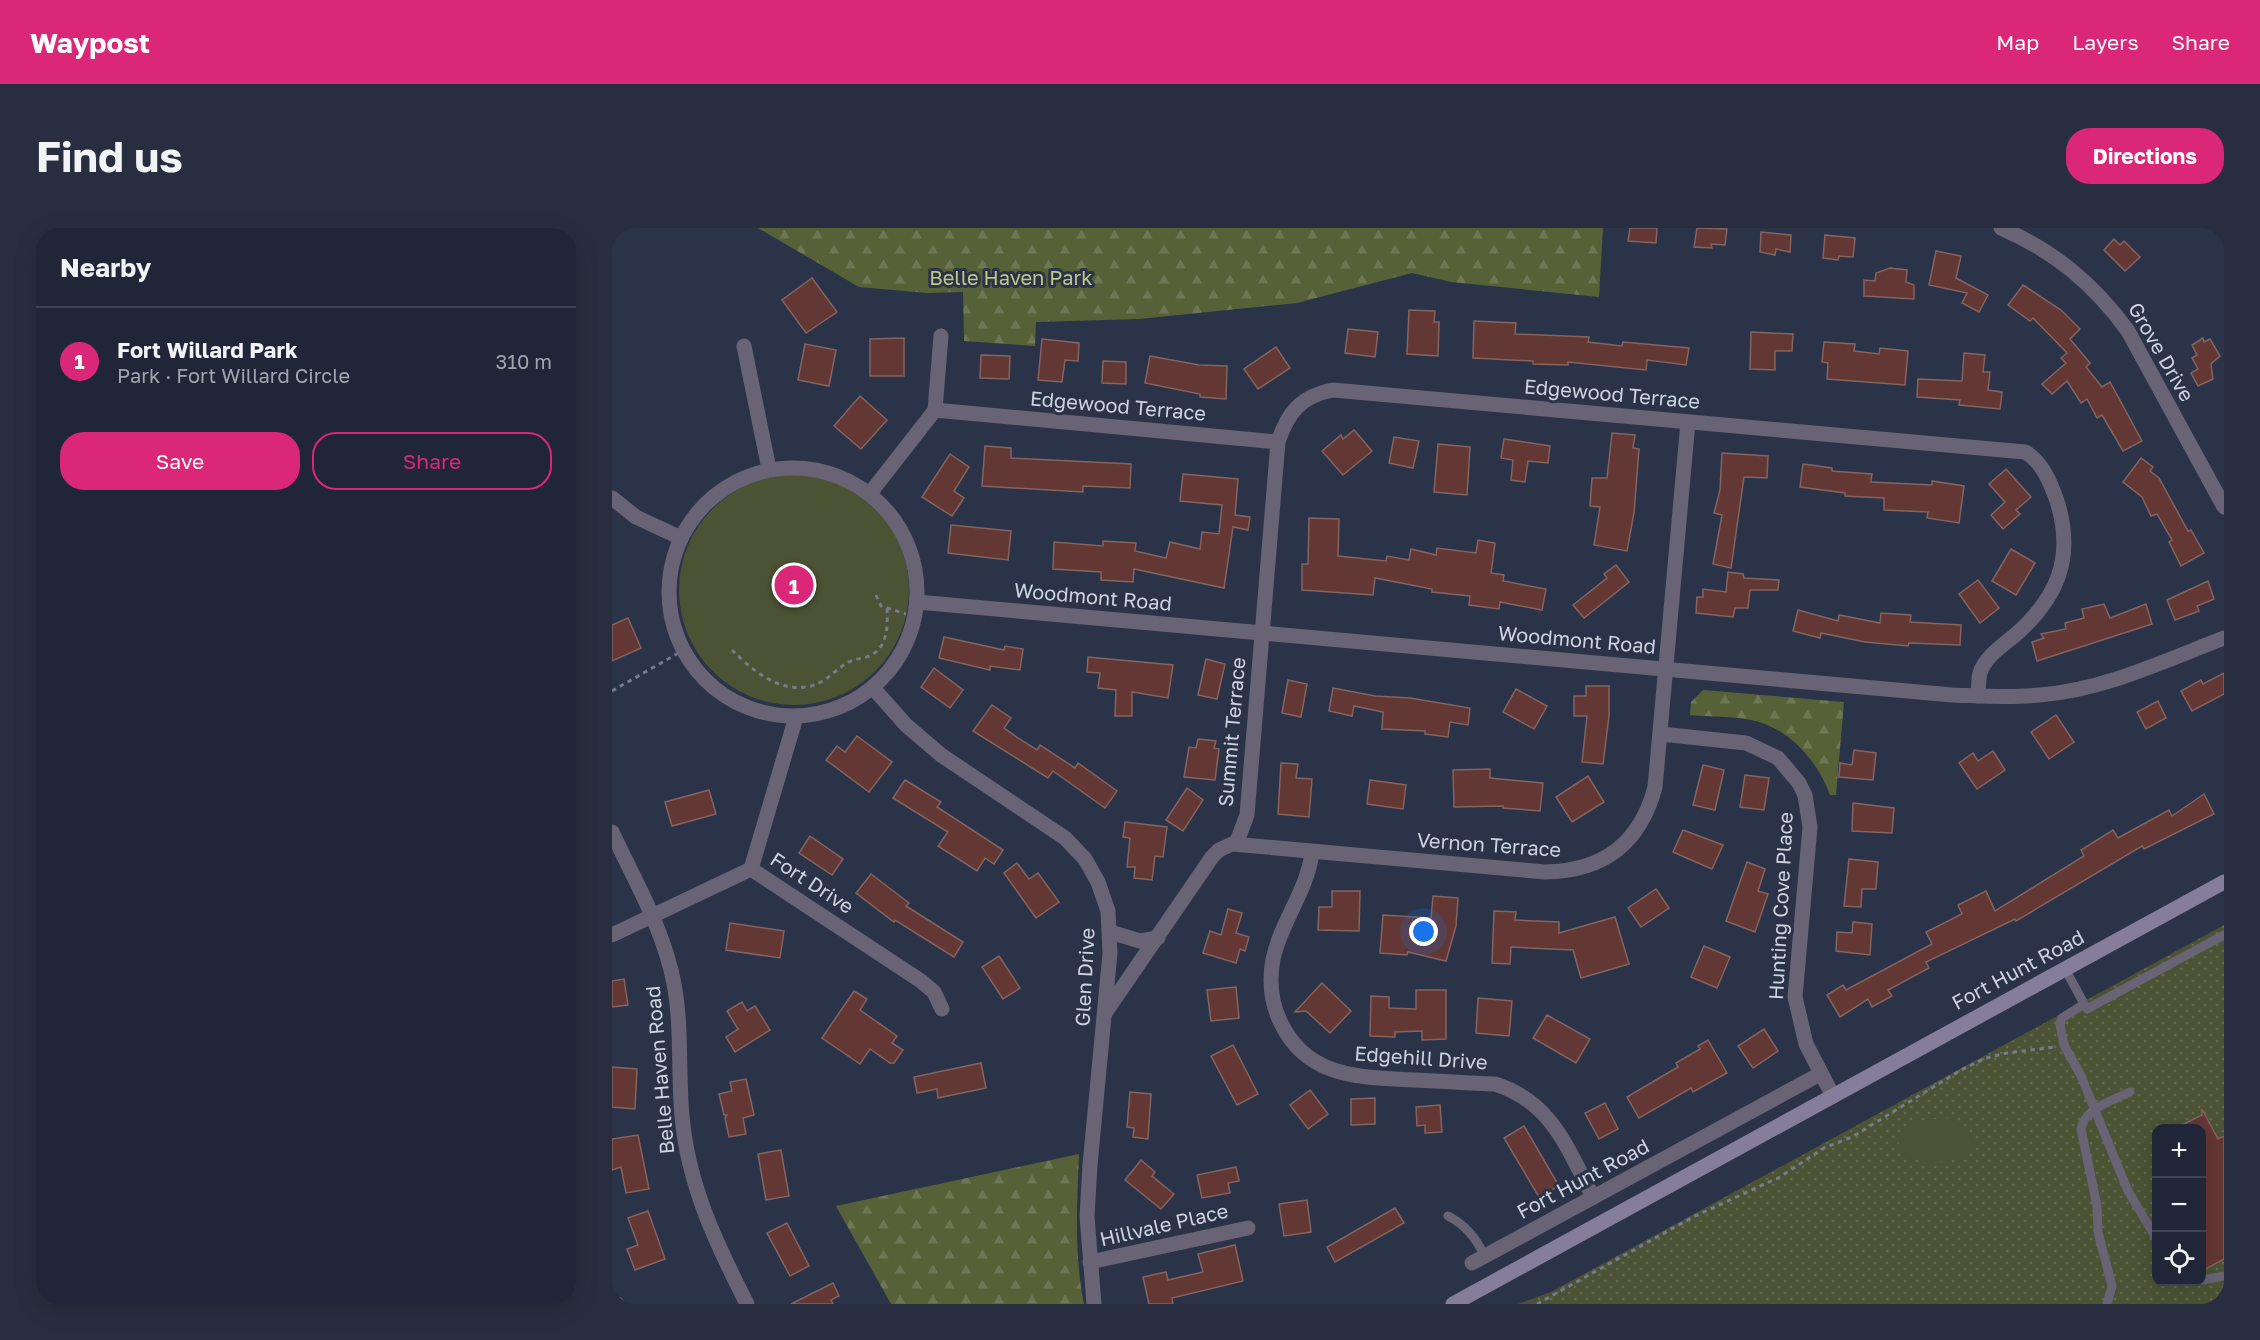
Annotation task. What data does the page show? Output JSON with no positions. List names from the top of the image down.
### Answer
{
  "streets": {
    "main road": ["Fort Hunt Road"],
    "street": [
      "Grove Drive",
      "Edgewood Terrace",
      "Woodmont Road",
      "Summit Terrace",
      "Vernon Terrace",
      "Fort Drive",
      "Hunting Cove Place",
      "Glen Drive",
      "Edgehill Drive",
      "Belle Haven Road",
      "Hillvale Place"
    ]
  },
  "crossings": [
    ["Edgewood Terrace", "Woodmont Road"],
    ["Edgewood Terrace", "Summit Terrace"],
    ["Edgewood Terrace", "Vernon Terrace"],
    ["Woodmont Road", "Summit Terrace"],
    ["Woodmont Road", "Vernon Terrace"],
    ["Summit Terrace", "Vernon Terrace"],
    ["Vernon Terrace", "Hunting Cove Place"],
    ["Vernon Terrace", "Edgehill Drive"],
    ["Hunting Cove Place", "Fort Hunt Road"],
    ["Fort Hunt Road", "Edgehill Drive"],
    ["Glen Drive", "Hillvale Place"]
  ],
  "parks": ["Belle Haven Park"],
  "page": {
    "header": "Waypost",
    "nav": ["Map", "Layers", "Share"],
    "buttons": [
      "Directions",
      ["Save", "Share"]
    ],
    "title": "Find us",
    "heading": "Nearby",
    "list": [
      {
        "mark": "1",
        "name": "Fort Willard Park",
        "note": "Park · Fort Willard Circle",
        "value": "310 m"
      }
    ],
    "pins": "1",
    "map_buttons": ["+", "−"]
  }
}
